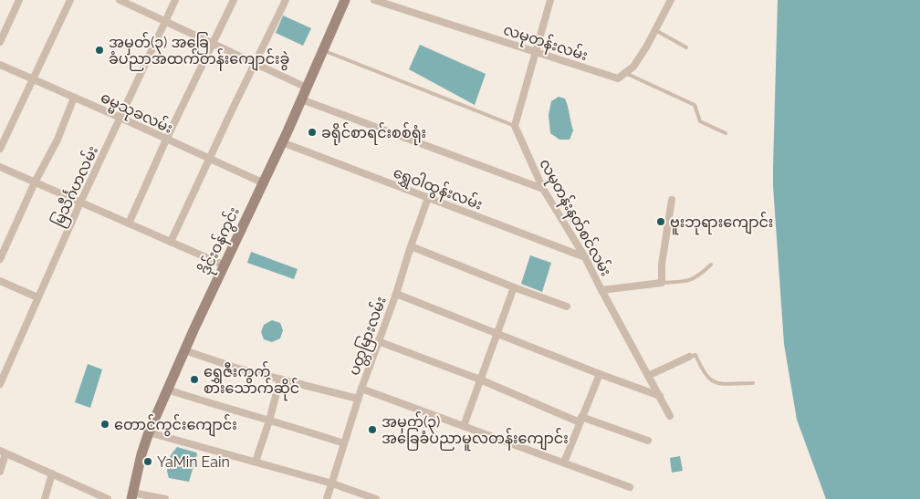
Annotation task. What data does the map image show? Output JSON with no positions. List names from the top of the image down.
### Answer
{
  "streets": {
    "street": [
      "လမုတန်းလမ်း",
      "ဓမ္မသုခလမ်း",
      "မြသီင်္ဂဟလမ်း",
      "ရွှေဝါထွန်းလမ်း",
      "လမုတန်းနတ်စင်လမ်း",
      "ဒိုင်းဝန်ကွင်း",
      "ပတ္တမြားလမ်း"
    ]
  },
  "crossings": [
    ["ဓမ္မသုခလမ်း", "မြသီင်္ဂဟလမ်း"],
    ["ဓမ္မသုခလမ်း", "ဒိုင်းဝန်ကွင်း"],
    ["ရွှေဝါထွန်းလမ်း", "လမုတန်းနတ်စင်လမ်း"],
    ["ရွှေဝါထွန်းလမ်း", "ဒိုင်းဝန်ကွင်း"],
    ["ရွှေဝါထွန်းလမ်း", "ပတ္တမြားလမ်း"]
  ],
  "places": [
    "အမှတ်(၃) အခြေ ခံပညာအထက်တန်းကျောင်းခွဲ",
    "ခရိုင်စာရင်းစစ်ရုံး",
    "ဗူးဘုရားကျောင်း",
    "ရွှေဇီးကွက် စားသောက်ဆိုင်",
    "တောင်ကွင်းကျောင်း",
    "အမှတ်(၃) အခြေခံပညာမူလတန်းကျောင်း",
    "YaMin Eain"
  ]
}
